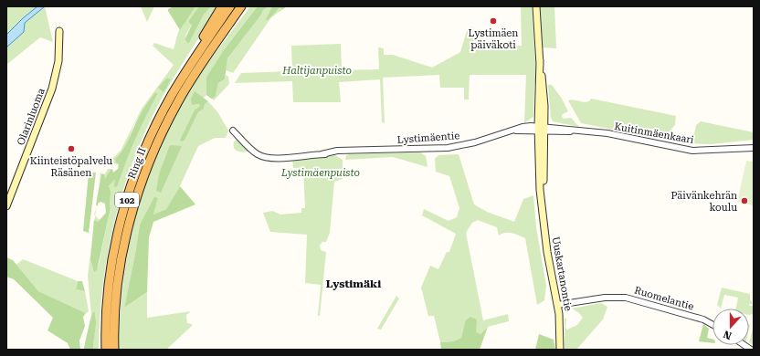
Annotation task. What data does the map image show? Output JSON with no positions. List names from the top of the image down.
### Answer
{
  "streets": {
    "highway": ["Ring II", "102"],
    "main road": ["Olarinluoma", "Uuskartanontie"],
    "street": ["Kuitinmäenkaari", "Lystimäentie", "Ruomelantie"]
  },
  "crossings": [
    ["Kuitinmäenkaari", "Lystimäentie"],
    ["Kuitinmäenkaari", "Uuskartanontie"],
    ["Lystimäentie", "Uuskartanontie"],
    ["Uuskartanontie", "Ruomelantie"]
  ],
  "districts": ["Lystimäki"],
  "parks": ["Haltijanpuisto", "Lystimäenpuisto"],
  "places": ["Lystimäen päiväkoti", "Kiinteistöpalvelu Räsänen", "Päivänkehrän koulu"],
  "north": "bottom"
}
